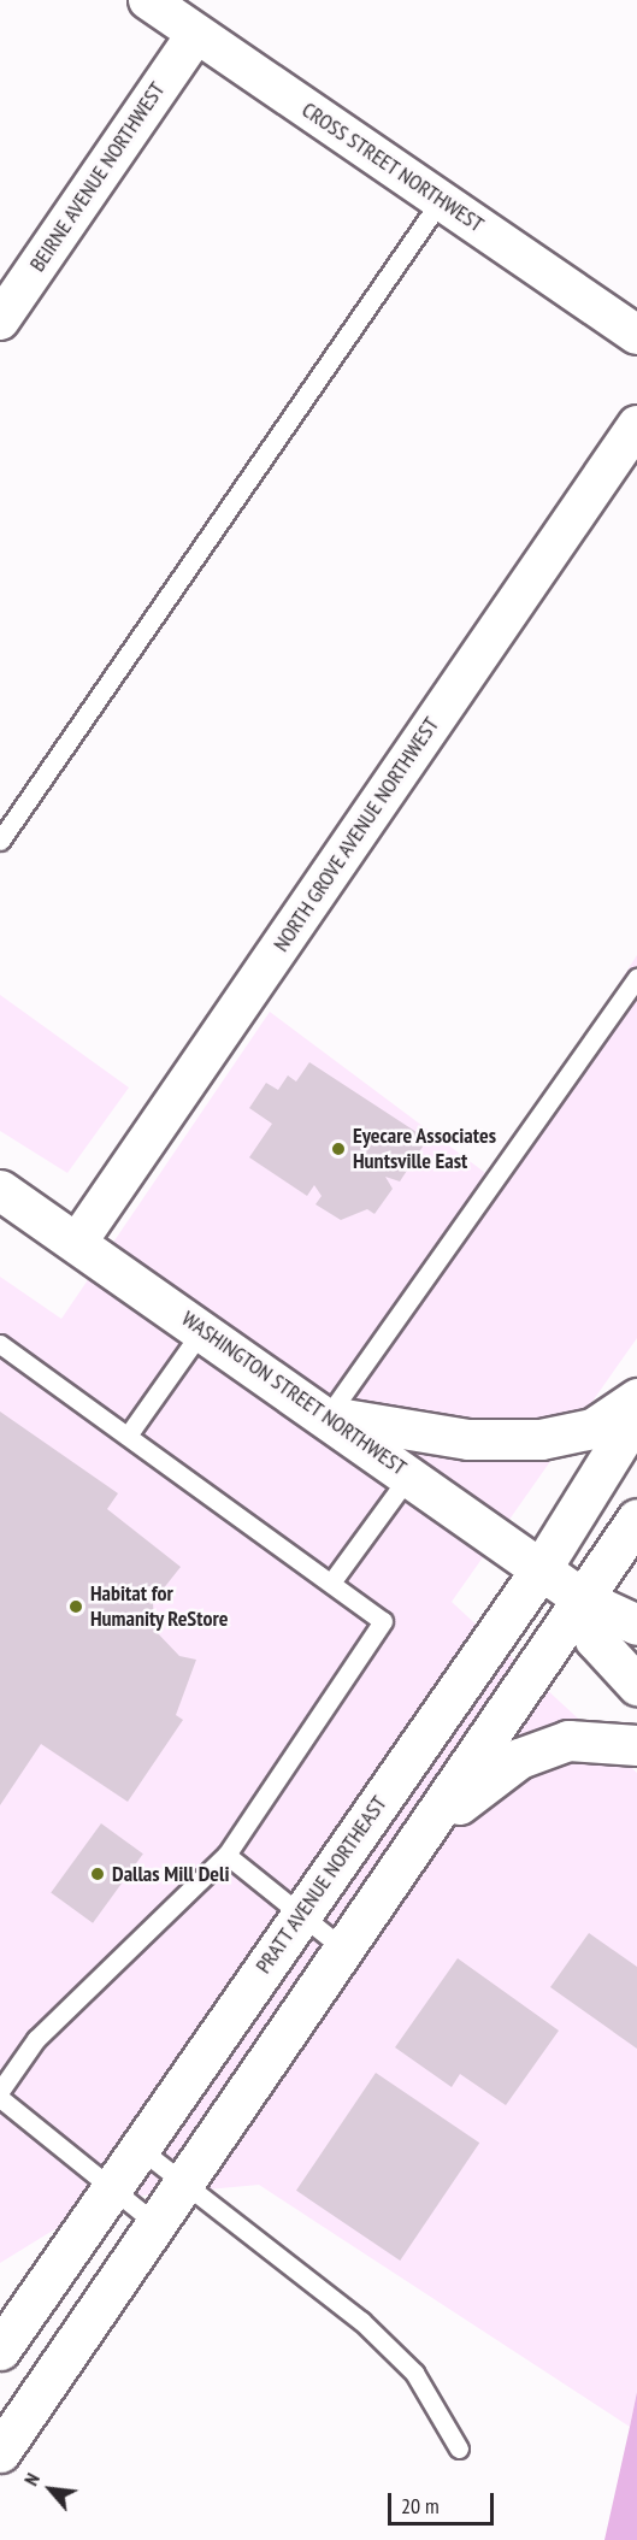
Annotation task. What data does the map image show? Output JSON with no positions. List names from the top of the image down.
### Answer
{
  "streets": {
    "main road": ["WASHINGTON STREET NORTHWEST", "PRATT AVENUE NORTHEAST"],
    "street": ["CROSS STREET NORTHWEST", "BEIRNE AVENUE NORTHWEST", "NORTH GROVE AVENUE NORTHWEST"]
  },
  "crossings": [
    ["CROSS STREET NORTHWEST", "BEIRNE AVENUE NORTHWEST"],
    ["NORTH GROVE AVENUE NORTHWEST", "WASHINGTON STREET NORTHWEST"],
    ["WASHINGTON STREET NORTHWEST", "PRATT AVENUE NORTHEAST"]
  ],
  "places": ["Eyecare Associates Huntsville East", "Habitat for Humanity ReStore", "Dallas Mill Deli"],
  "scale_bar": "20 m",
  "north": "top left"
}
